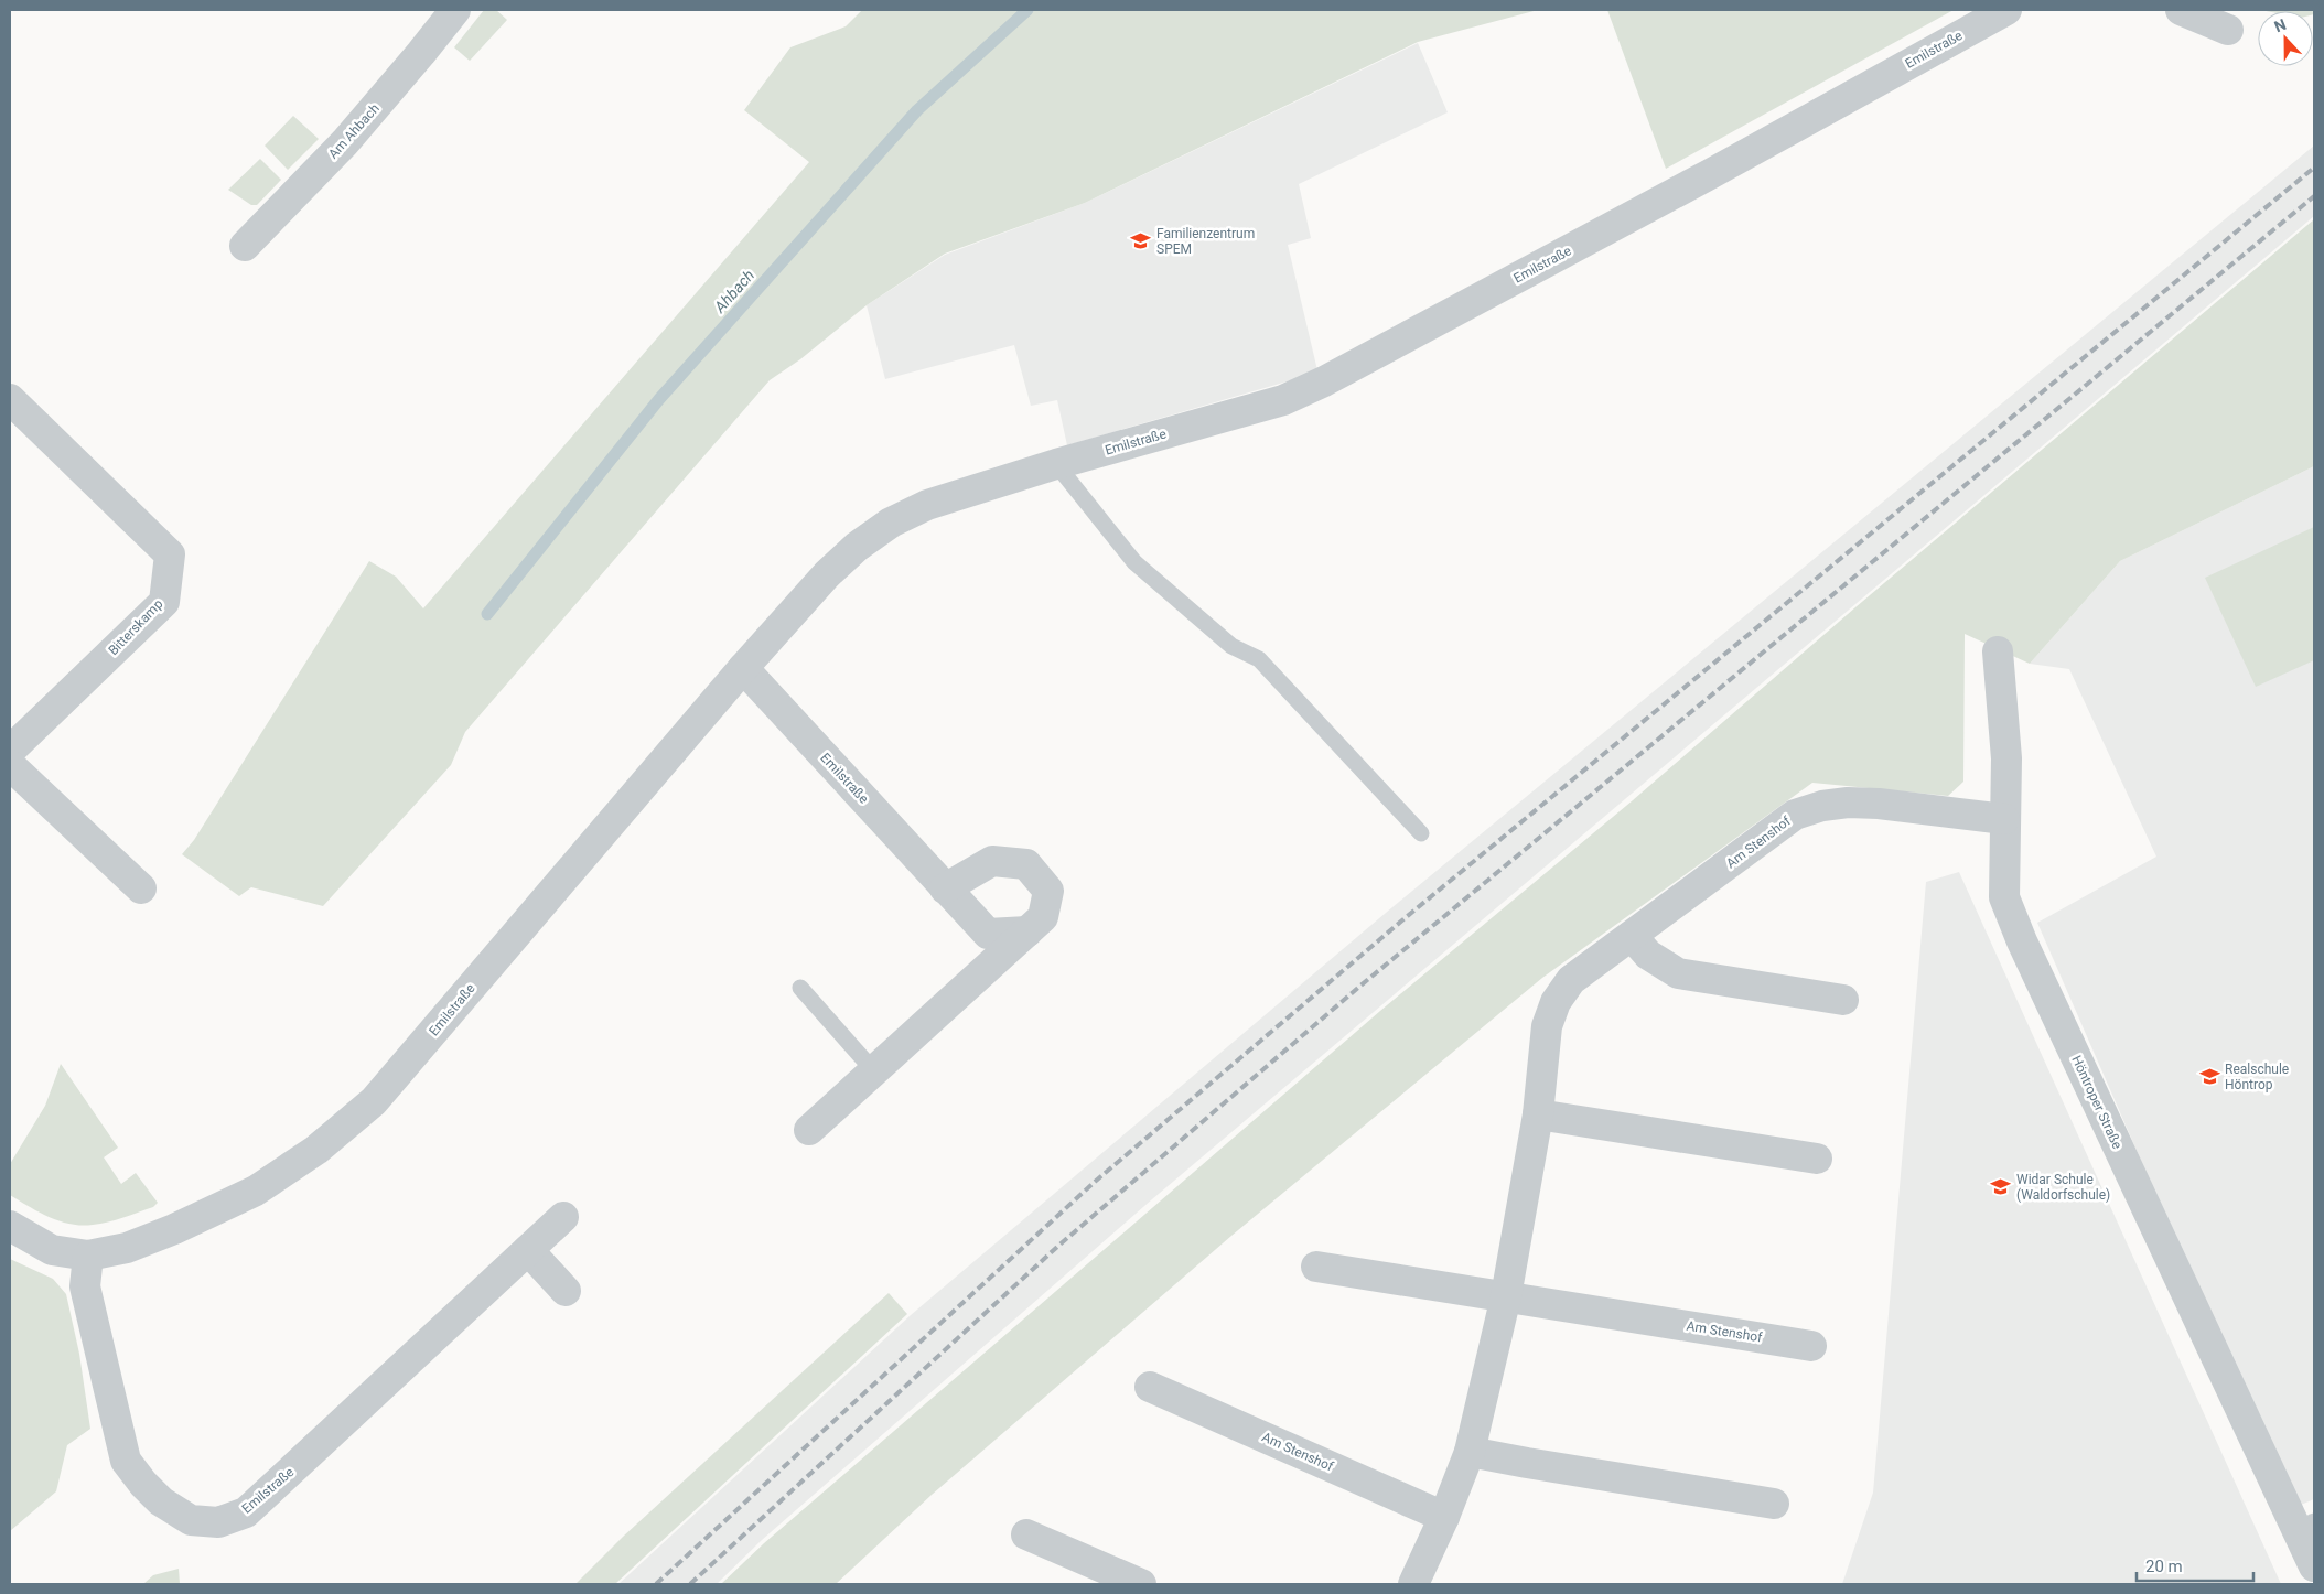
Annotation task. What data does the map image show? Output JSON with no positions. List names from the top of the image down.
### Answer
{
  "streets": {
    "street": [
      "Emilstraße",
      "Am Ahbach",
      "Bitterskamp",
      "Am Stenshof",
      "Höntroper Straße"
    ]
  },
  "crossings": [
    ["Am Stenshof", "Höntroper Straße"]
  ],
  "water": ["Ahbach"],
  "places": {
    "school or university": ["Familienzentrum SPEM", "Realschule Höntrop", "Widar Schule (Waldorfschule)"]
  },
  "scale_bar": "20 m",
  "north": "top"
}
